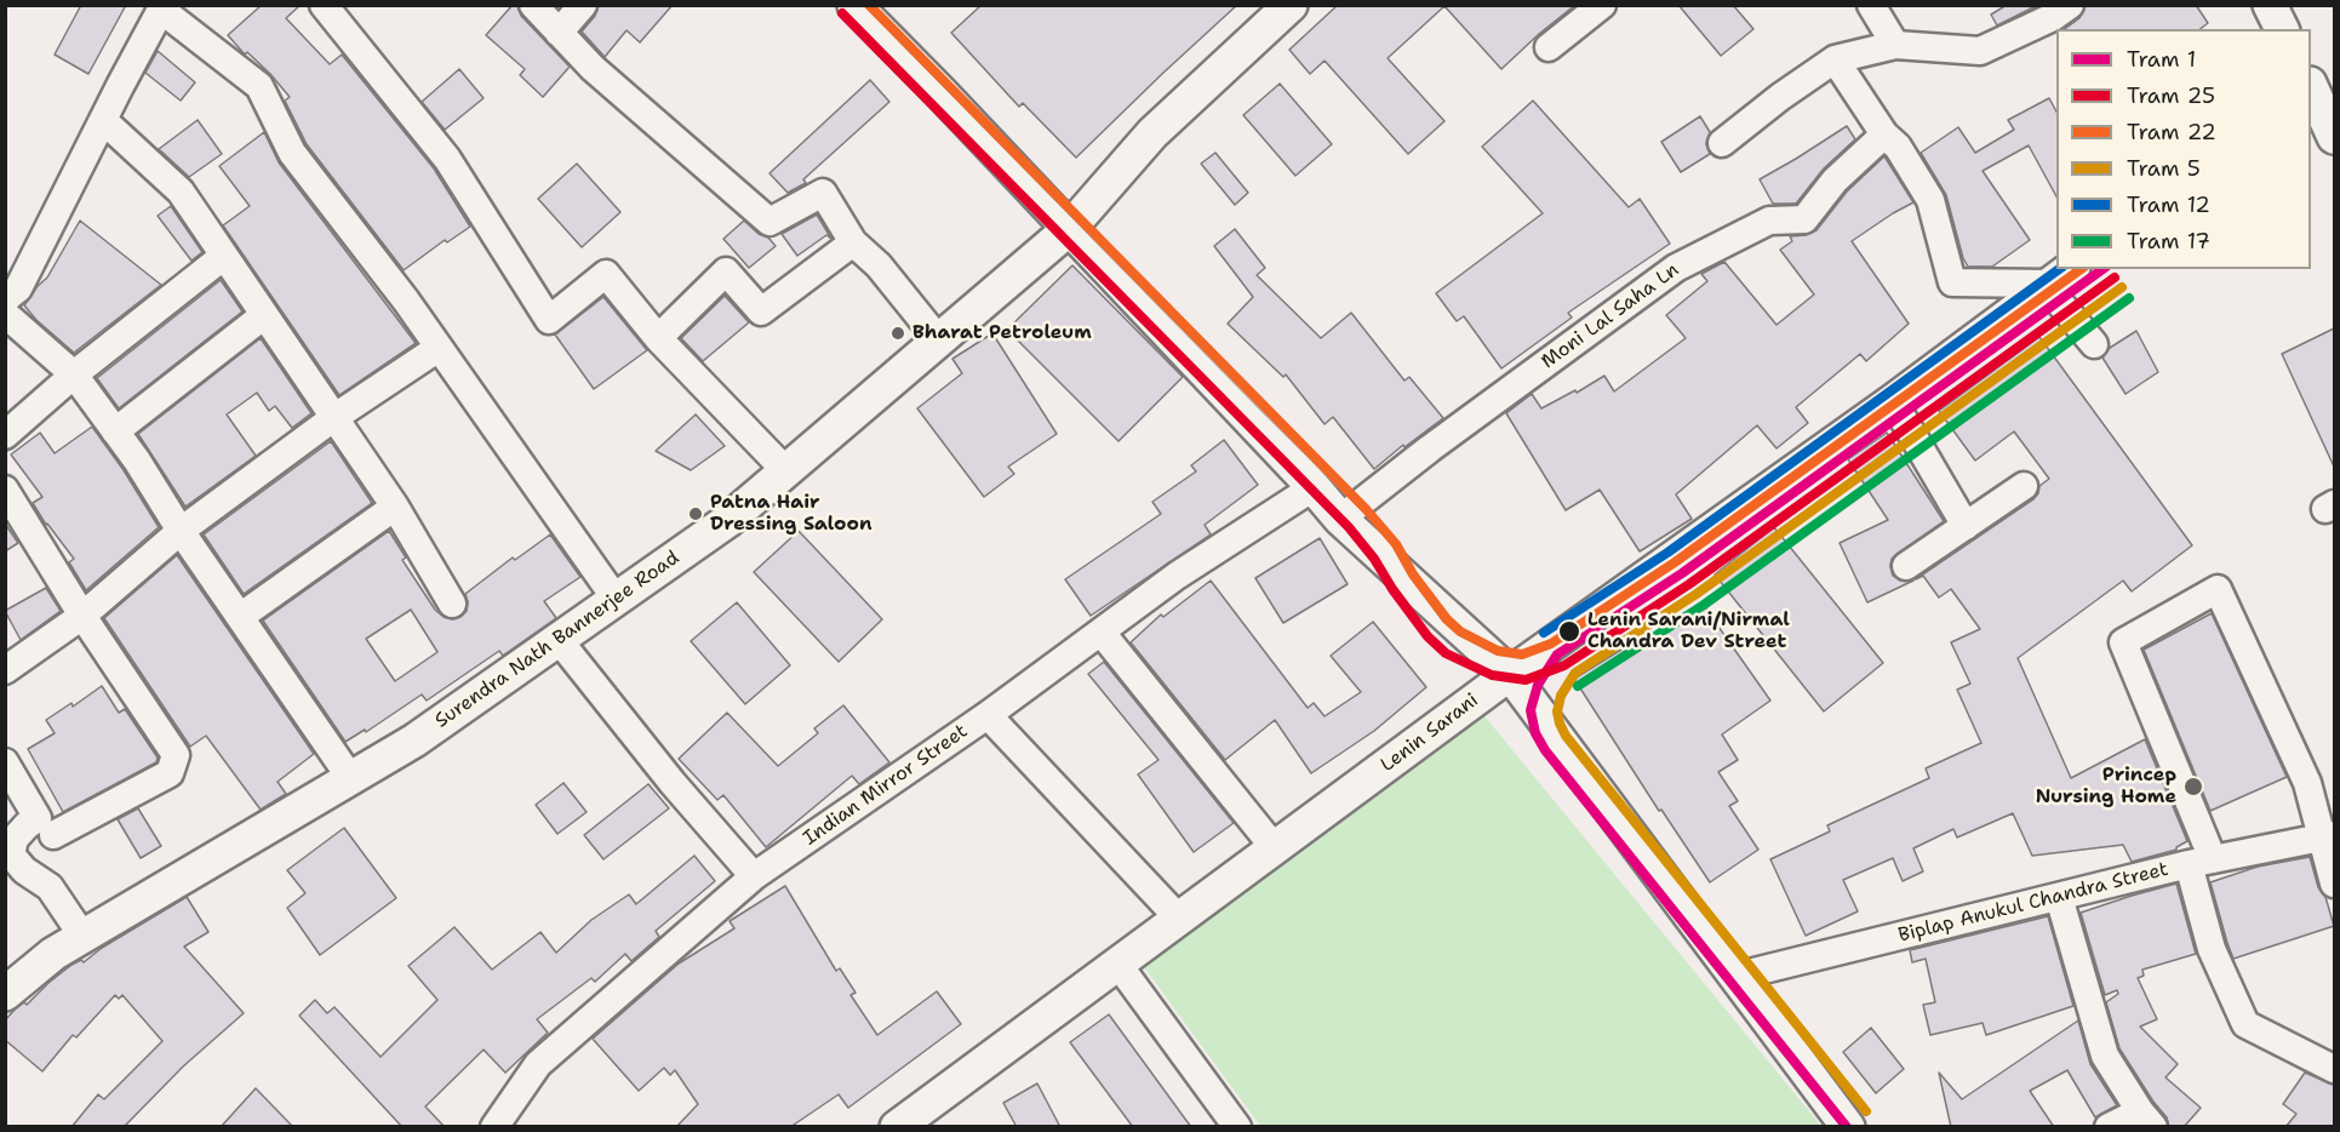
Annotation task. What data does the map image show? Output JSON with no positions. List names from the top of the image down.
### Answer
{
  "streets": {
    "main road": ["Surendra Nath Bannerjee Road", "Lenin Sarani"],
    "street": ["Moni Lal Saha Ln", "Indian Mirror Street", "Biplap Anukul Chandra Street"]
  },
  "places": [
    "Bharat Petroleum",
    "Patna Hair Dressing Saloon",
    "Lenin Sarani/Nirmal Chandra Dev Street",
    "Princep Nursing Home"
  ],
  "lines": [
    "tram line 22",
    "tram line 25",
    "tram line 1",
    "tram line 12",
    "tram line 5",
    "tram line 17"
  ],
  "legend": [
    "Tram 1",
    "Tram 25",
    "Tram 22",
    "Tram 5",
    "Tram 12",
    "Tram 17"
  ]
}
